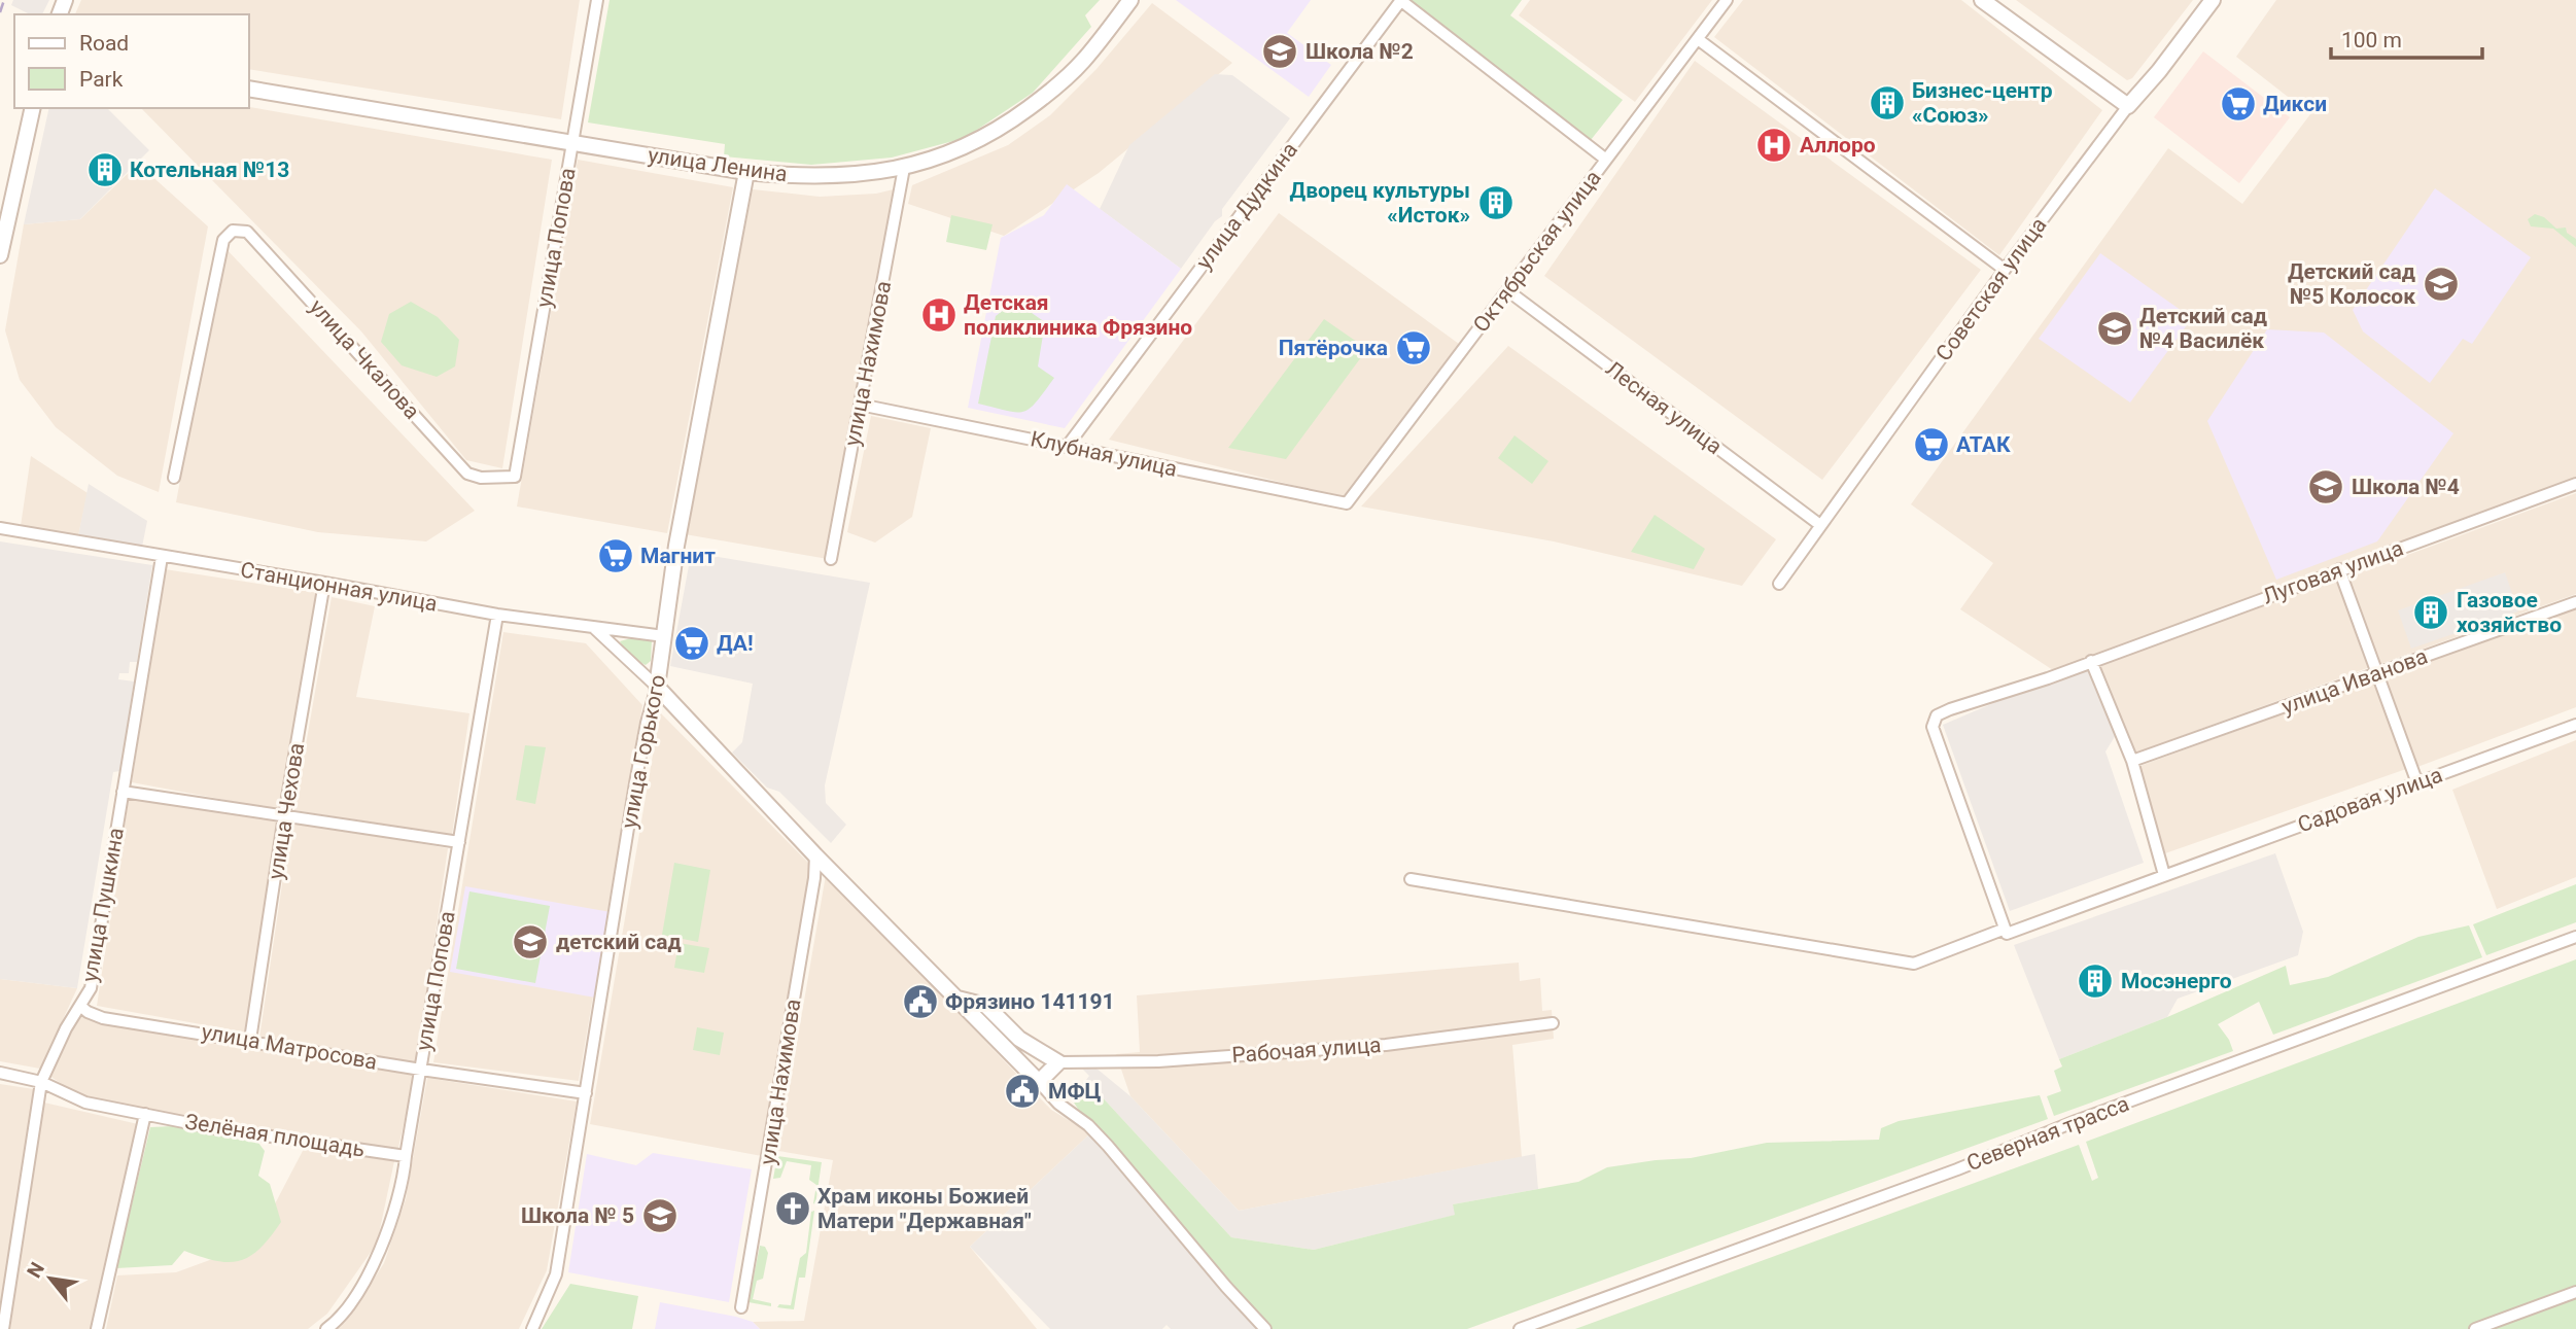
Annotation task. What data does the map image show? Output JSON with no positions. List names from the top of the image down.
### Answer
{
  "streets": {
    "street": [
      "улица Ленина",
      "улица Дудкина",
      "улица Попова",
      "Октябрьская улица",
      "Советская улица",
      "улица Чкалова",
      "улица Нахимова",
      "Лесная улица",
      "Клубная улица",
      "Луговая улица",
      "Станционная улица",
      "улица Иванова",
      "улица Горького",
      "Садовая улица",
      "улица Чехова",
      "улица Пушкина",
      "улица Матросова",
      "Рабочая улица",
      "Северная трасса",
      "Зелёная площадь"
    ]
  },
  "crossings": [
    ["улица Ленина", "улица Попова"],
    ["улица Ленина", "улица Нахимова"],
    ["улица Ленина", "улица Горького"],
    ["улица Дудкина", "Клубная улица"],
    ["улица Попова", "улица Чкалова"],
    ["улица Попова", "Станционная улица"],
    ["улица Попова", "улица Матросова"],
    ["улица Попова", "Зелёная площадь"],
    ["Октябрьская улица", "Лесная улица"],
    ["Октябрьская улица", "Клубная улица"],
    ["Советская улица", "Лесная улица"],
    ["улица Нахимова", "Клубная улица"],
    ["Луговая улица", "Садовая улица"],
    ["Станционная улица", "улица Горького"],
    ["Станционная улица", "улица Чехова"],
    ["Станционная улица", "улица Пушкина"],
    ["улица Горького", "улица Матросова"],
    ["улица Чехова", "улица Матросова"],
    ["улица Пушкина", "улица Матросова"],
    ["улица Пушкина", "Зелёная площадь"]
  ],
  "places": {
    "school or university": [
      "Школа №2",
      "Детский сад №5 Колосок",
      "Детский сад №4 Василёк",
      "Школа №4",
      "детский сад",
      "Школа № 5"
    ],
    "building": [
      "Бизнес-центр «Союз»",
      "Котельная №13",
      "Дворец культуры «Исток»",
      "Газовое хозяйство",
      "Мосэнерго"
    ],
    "supermarket": [
      "Дикси",
      "Пятёрочка",
      "АТАК",
      "Магнит",
      "ДА!"
    ],
    "hospital": ["Аллоро", "Детская поликлиника Фрязино"],
    "public building": ["Фрязино 141191", "МФЦ"],
    "church": ["Храм иконы Божией Матери \"Державная\""]
  },
  "legend": ["Road", "Park"],
  "scale_bar": "100 m",
  "north": "top left"
}
